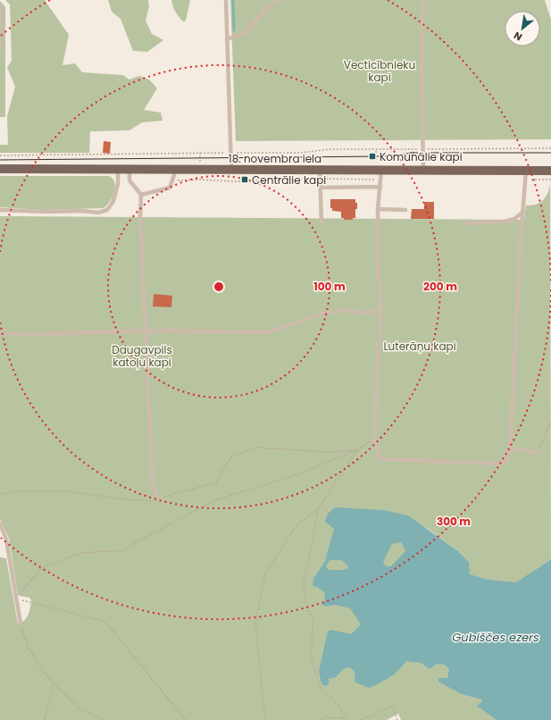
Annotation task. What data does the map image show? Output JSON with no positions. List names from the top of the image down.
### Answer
{
  "streets": {
    "main road": ["18. novembra iela"]
  },
  "water": ["Gubiščes ezers"],
  "parks": ["Vecticībnieku kapi", "Luterāņu kapi", "Daugavpils katoļu kapi"],
  "places": {
    "transit": ["Komunālie kapi", "Centrālie kapi"]
  },
  "north": "bottom left",
  "rings": ["100 m", "200 m", "300 m"]
}
